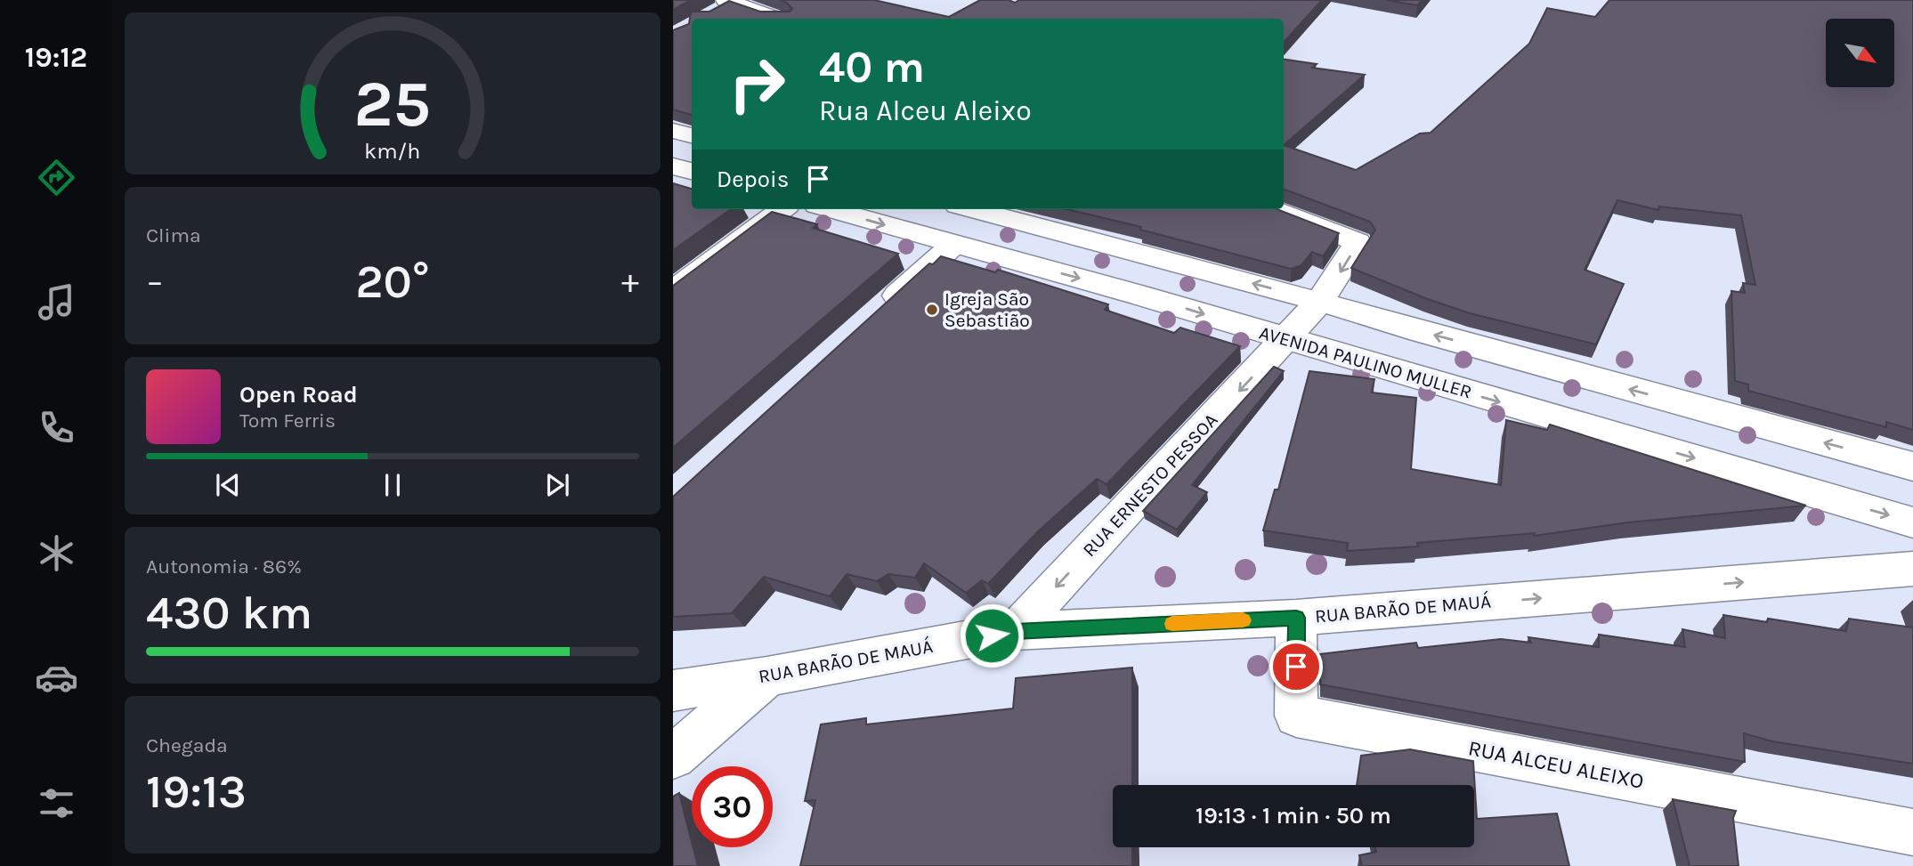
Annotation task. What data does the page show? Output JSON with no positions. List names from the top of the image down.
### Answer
{
  "streets": {
    "street": [
      "AVENIDA PAULINO MULLER",
      "RUA ERNESTO PESSOA",
      "RUA BARÃO DE MAUÁ",
      "RUA ALCEU ALEIXO"
    ]
  },
  "crossings": [
    ["AVENIDA PAULINO MULLER", "RUA ERNESTO PESSOA"],
    ["RUA ERNESTO PESSOA", "RUA BARÃO DE MAUÁ"],
    ["RUA BARÃO DE MAUÁ", "RUA ALCEU ALEIXO"]
  ],
  "places": ["Igreja São Sebastião"],
  "north": "bottom right",
  "page": {
    "tabs": "19:12",
    "turn": ["40 m", "Rua Alceu Aleixo"],
    "then": "Depois",
    "tile": [
      "Clima",
      ["Autonomia · 86%", "430 km"],
      ["Chegada", "19:13"]
    ],
    "heat": ["−", "20°", "+"],
    "song": ["Open Road", "Tom Ferris"],
    "limit": "30",
    "trip": "19:13 · 1 min · 50 m",
    "gauge": ["25", "km/h"]
  }
}
